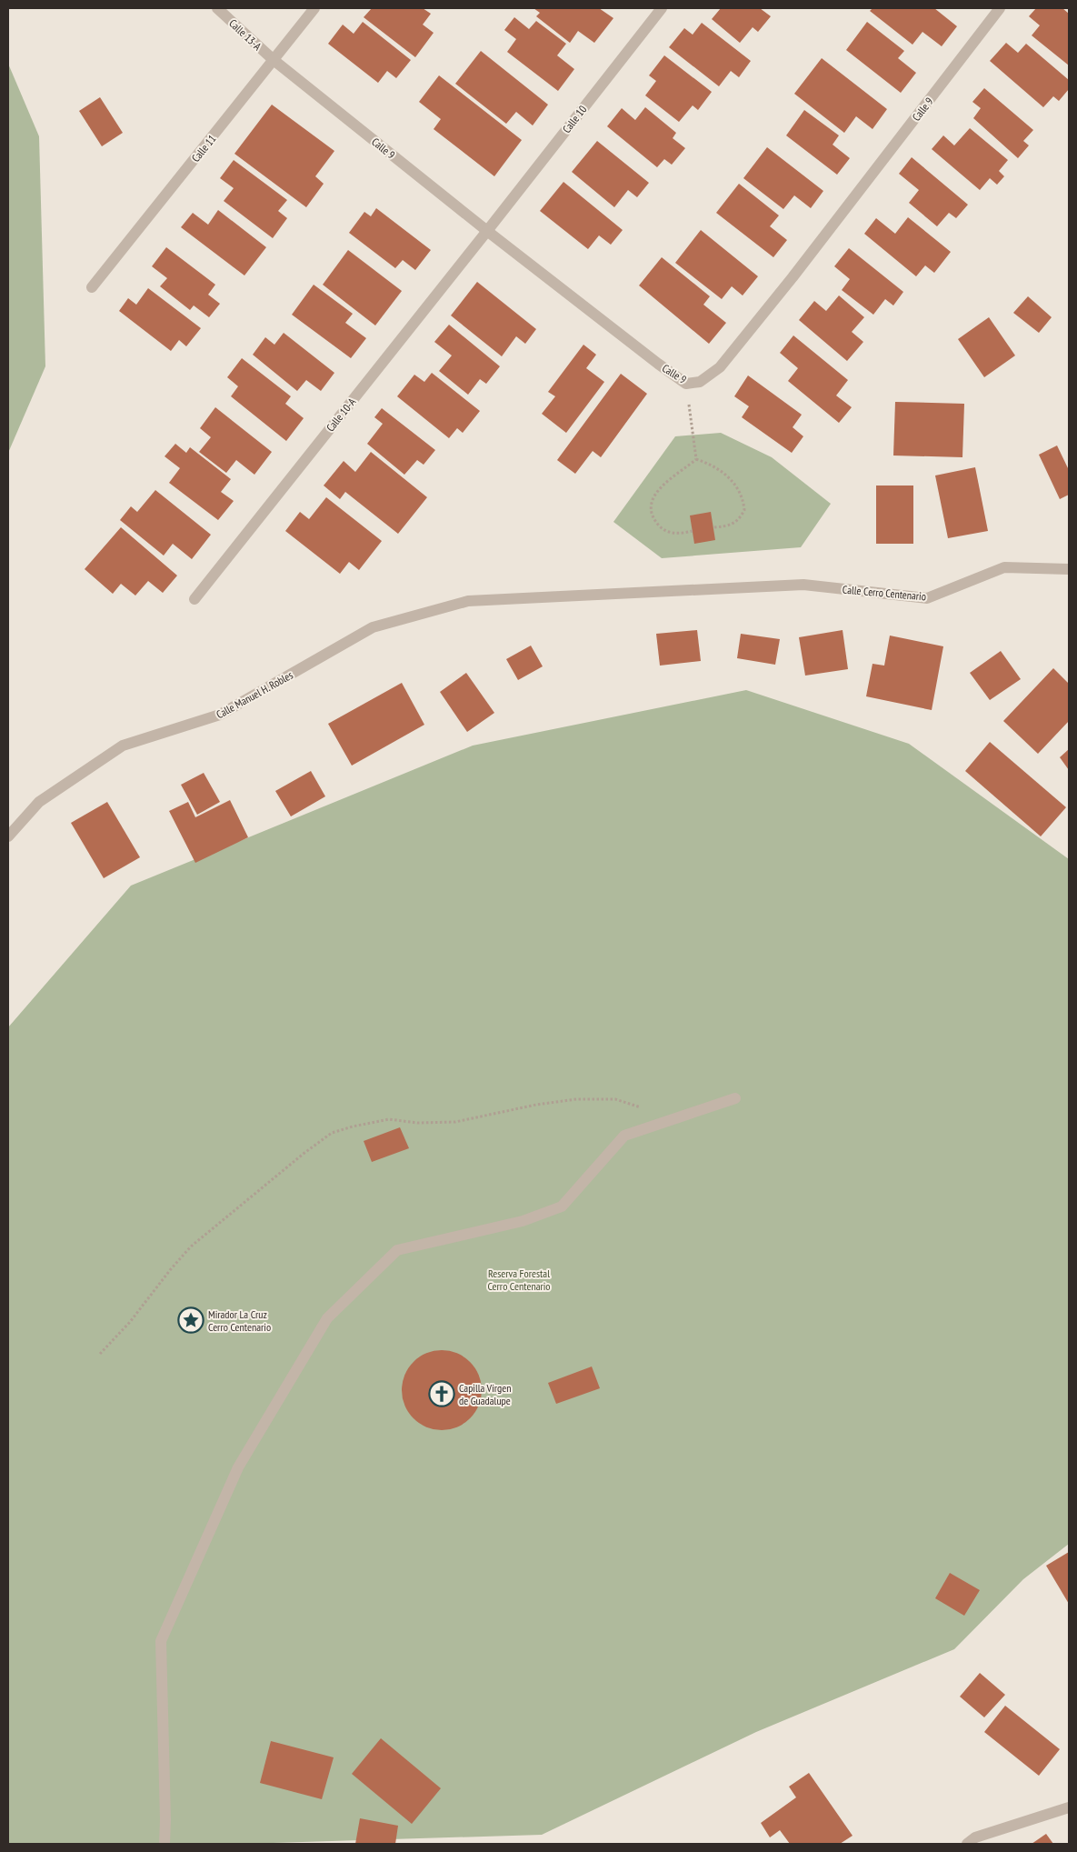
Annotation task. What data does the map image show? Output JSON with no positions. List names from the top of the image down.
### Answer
{
  "streets": {
    "street": [
      "Calle 13-A",
      "Calle 9",
      "Calle 10",
      "Calle 11",
      "Calle 10-A",
      "Calle Cerro Centenario",
      "Calle Manuel H. Robles"
    ]
  },
  "crossings": [
    ["Calle 13-A", "Calle 9"],
    ["Calle 13-A", "Calle 11"],
    ["Calle 9", "Calle 10"],
    ["Calle 9", "Calle 11"],
    ["Calle 9", "Calle 10-A"],
    ["Calle 10", "Calle 10-A"],
    ["Calle Cerro Centenario", "Calle Manuel H. Robles"]
  ],
  "parks": ["Reserva Forestal Cerro Centenario"],
  "places": {
    "place": ["Mirador La Cruz Cerro Centenario"],
    "church": ["Capilla Virgen de Guadalupe"]
  }
}
